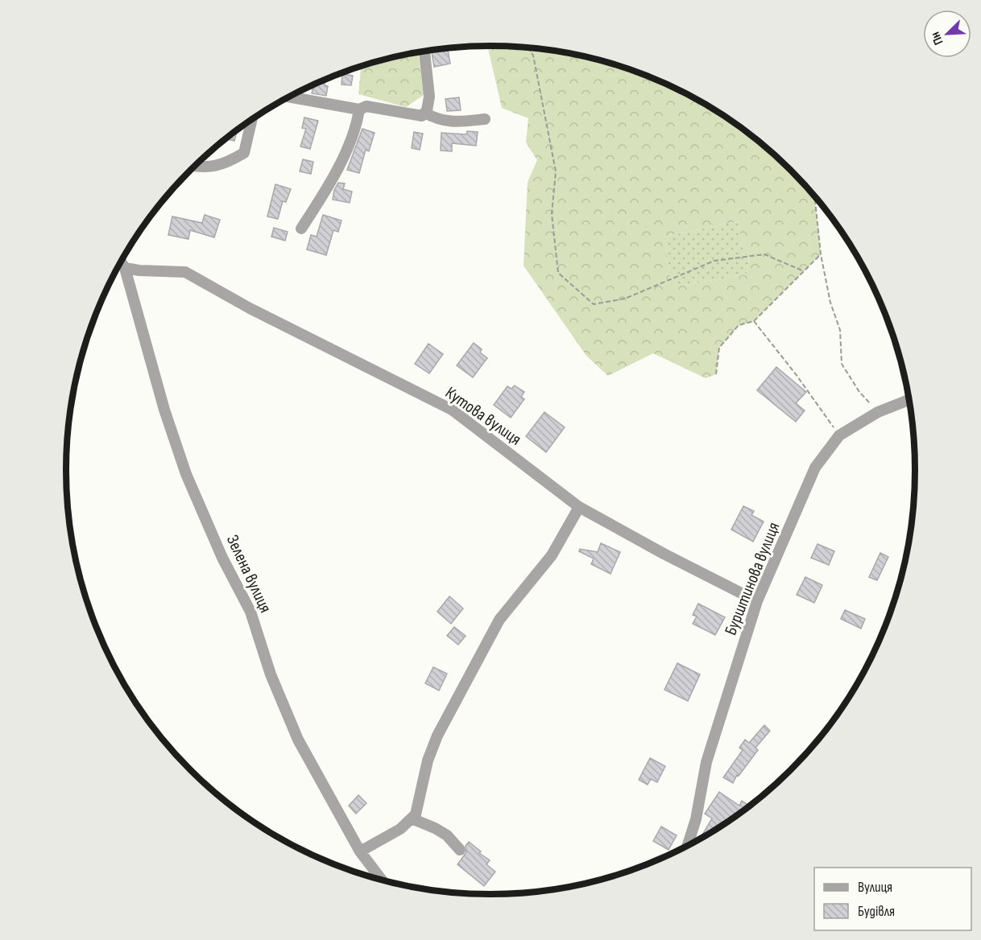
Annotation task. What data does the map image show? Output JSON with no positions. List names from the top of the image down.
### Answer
{
  "streets": {
    "street": ["Кутова вулиця", "Зелена вулиця", "Бурштинова вулиця"]
  },
  "crossings": [
    ["Кутова вулиця", "Зелена вулиця"],
    ["Кутова вулиця", "Бурштинова вулиця"]
  ],
  "legend": ["Вулиця", "Будівля"],
  "north": "bottom left"
}
